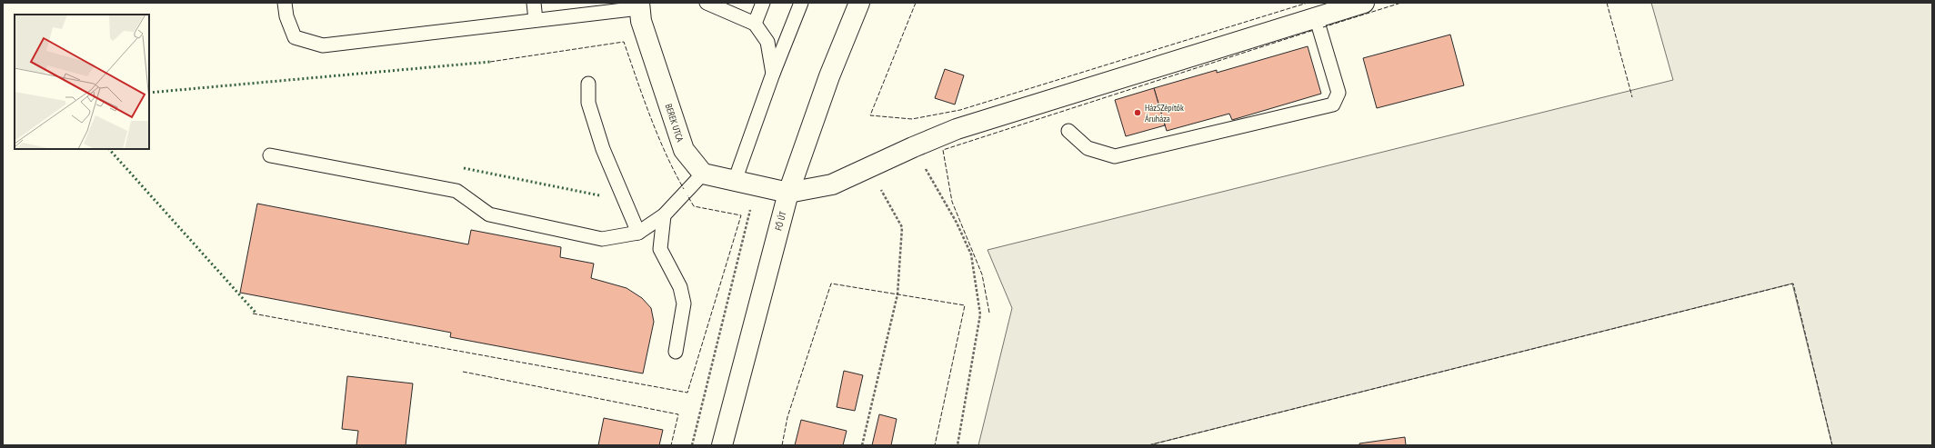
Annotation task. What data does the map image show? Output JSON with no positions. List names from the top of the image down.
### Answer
{
  "streets": {
    "street": ["BEREK UTCA", "FŐ ÚT"]
  },
  "places": ["HázSZépítők Áruháza"]
}
